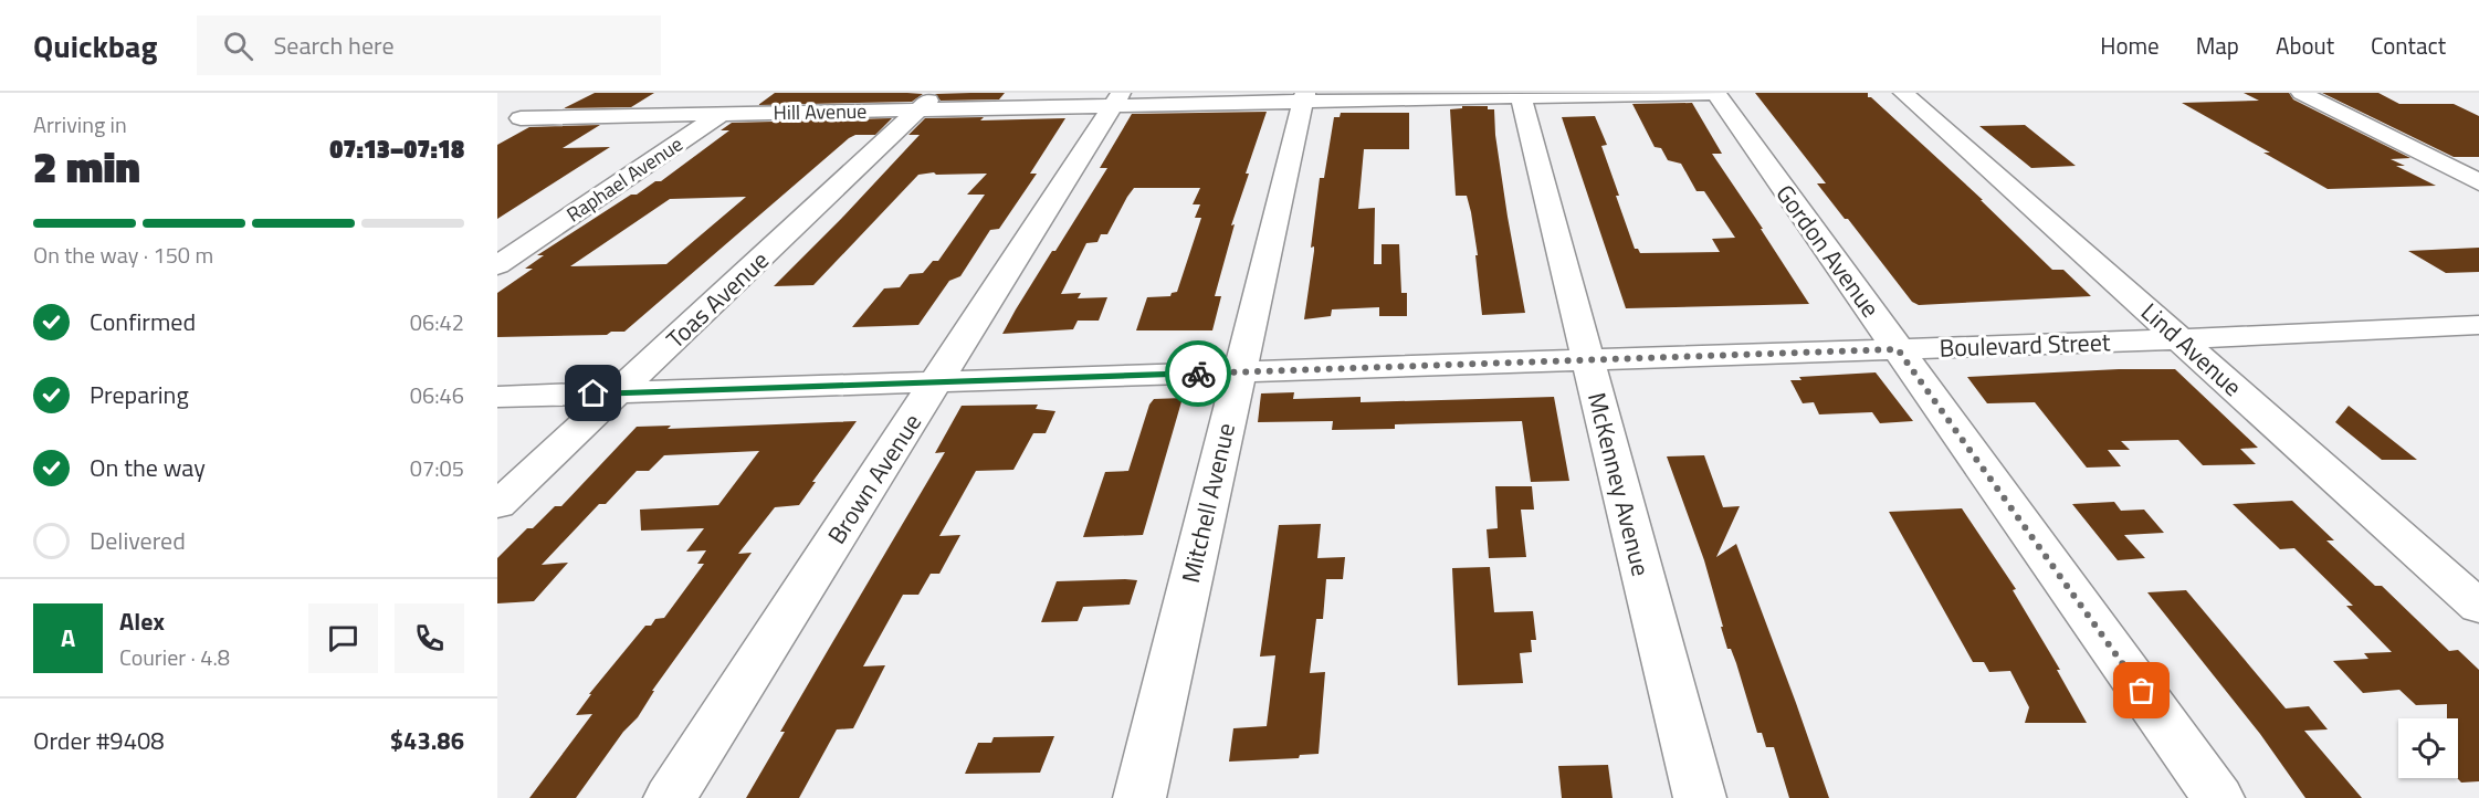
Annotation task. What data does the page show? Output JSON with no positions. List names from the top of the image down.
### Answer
{
  "streets": {
    "street": [
      "Hill Avenue",
      "Raphael Avenue",
      "Gordon Avenue",
      "Toas Avenue",
      "Boulevard Street",
      "Lind Avenue",
      "Brown Avenue",
      "McKenney Avenue",
      "Mitchell Avenue"
    ]
  },
  "crossings": [
    ["Hill Avenue", "Raphael Avenue"],
    ["Hill Avenue", "Gordon Avenue"],
    ["Hill Avenue", "Toas Avenue"],
    ["Hill Avenue", "Brown Avenue"],
    ["Hill Avenue", "McKenney Avenue"],
    ["Hill Avenue", "Mitchell Avenue"],
    ["Gordon Avenue", "Boulevard Street"],
    ["Toas Avenue", "Boulevard Street"],
    ["Boulevard Street", "Lind Avenue"],
    ["Boulevard Street", "Brown Avenue"],
    ["Boulevard Street", "McKenney Avenue"],
    ["Boulevard Street", "Mitchell Avenue"]
  ],
  "page": {
    "header": "Quickbag",
    "search": "Search here",
    "nav": [
      "Home",
      "Map",
      "About",
      "Contact"
    ],
    "heading": ["2 min", "Arriving in", "07:13–07:18"],
    "panel": [
      "Alex",
      "Courier · 4.8",
      "Order #9408",
      "$43.86"
    ],
    "bar": "On the way · 150 m",
    "list": [
      ["Confirmed", "06:42"],
      ["Preparing", "06:46"],
      ["On the way", "07:05"],
      "Delivered"
    ],
    "round": "A"
  }
}
